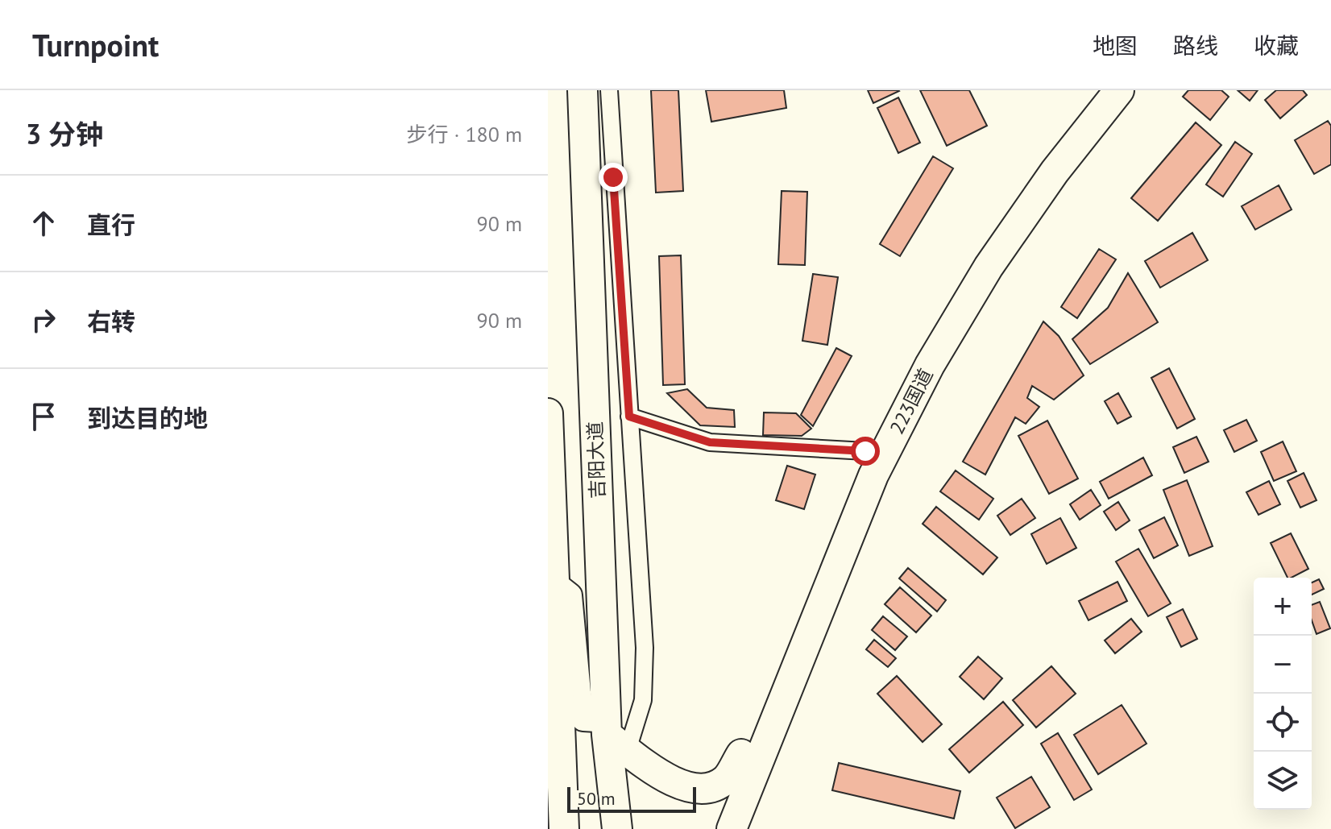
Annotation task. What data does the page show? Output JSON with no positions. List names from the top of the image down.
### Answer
{
  "streets": {
    "highway": ["223国道", "吉阳大道"]
  },
  "scale_bar": "50 m",
  "page": {
    "header": "Turnpoint",
    "nav": ["地图", "路线", "收藏"],
    "heading": ["3 分钟", "步行 · 180 m"],
    "list": [
      ["直行", "90 m"],
      ["右转", "90 m"],
      "到达目的地"
    ],
    "map_buttons": ["+", "−"],
    "scale": "50 m"
  }
}
